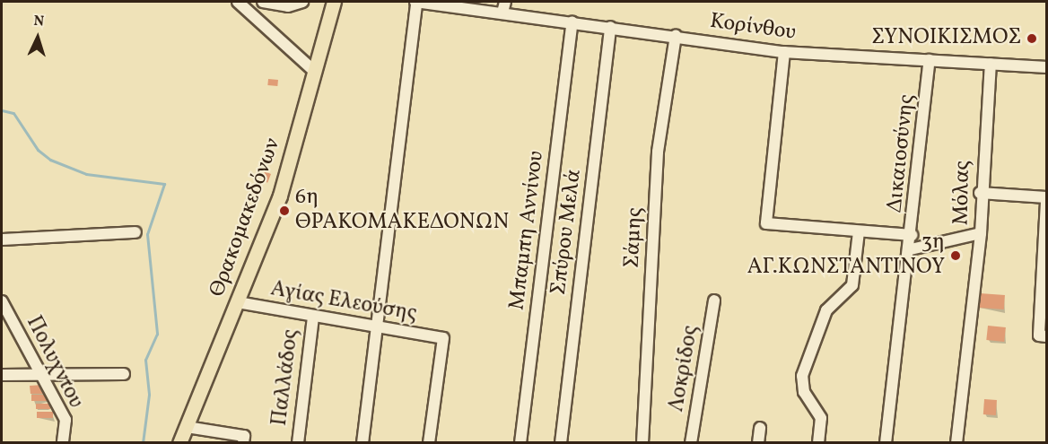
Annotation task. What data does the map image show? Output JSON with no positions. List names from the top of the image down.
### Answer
{
  "streets": {
    "main road": ["Θρακομακεδόνων"],
    "street": [
      "Κορίνθου",
      "Δικαιοσύνης",
      "Μόλας",
      "Μπαμπη Αννίνου",
      "Σπύρου Μελά",
      "Σάμης",
      "Αγίας Ελεούσης",
      "Πολυχντου",
      "Λοκρίδος",
      "Παλλάδος"
    ]
  },
  "crossings": [
    ["Κορίνθου", "Δικαιοσύνης"],
    ["Κορίνθου", "Μόλας"],
    ["Κορίνθου", "Μπαμπη Αννίνου"],
    ["Κορίνθου", "Σπύρου Μελά"],
    ["Κορίνθου", "Σάμης"],
    ["Θρακομακεδόνων", "Αγίας Ελεούσης"],
    ["Αγίας Ελεούσης", "Παλλάδος"]
  ],
  "places": ["ΣΥΝΟΙΚΙΣΜΟΣ", "6η ΘΡΑΚΟΜΑΚΕΔΟΝΩΝ", "3η ΑΓ.ΚΩΝΣΤΑΝΤΙΝΟΥ"],
  "north": "top"
}
